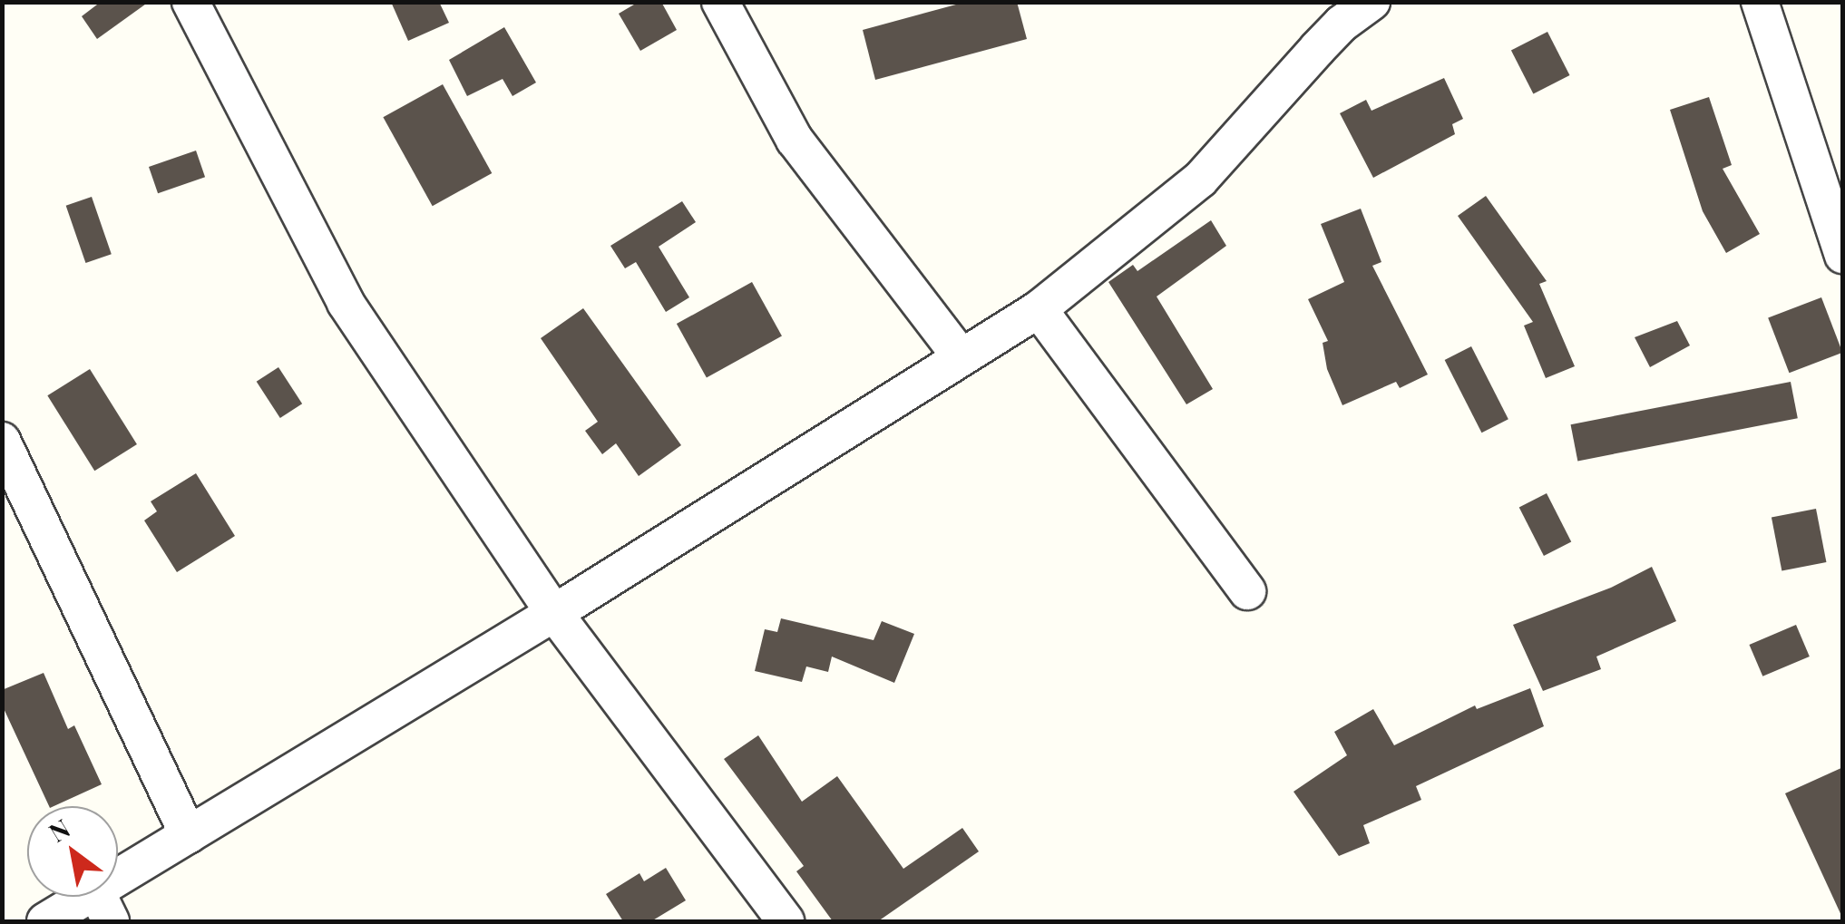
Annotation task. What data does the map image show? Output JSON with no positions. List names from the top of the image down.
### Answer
{
  "north": "top left"
}
